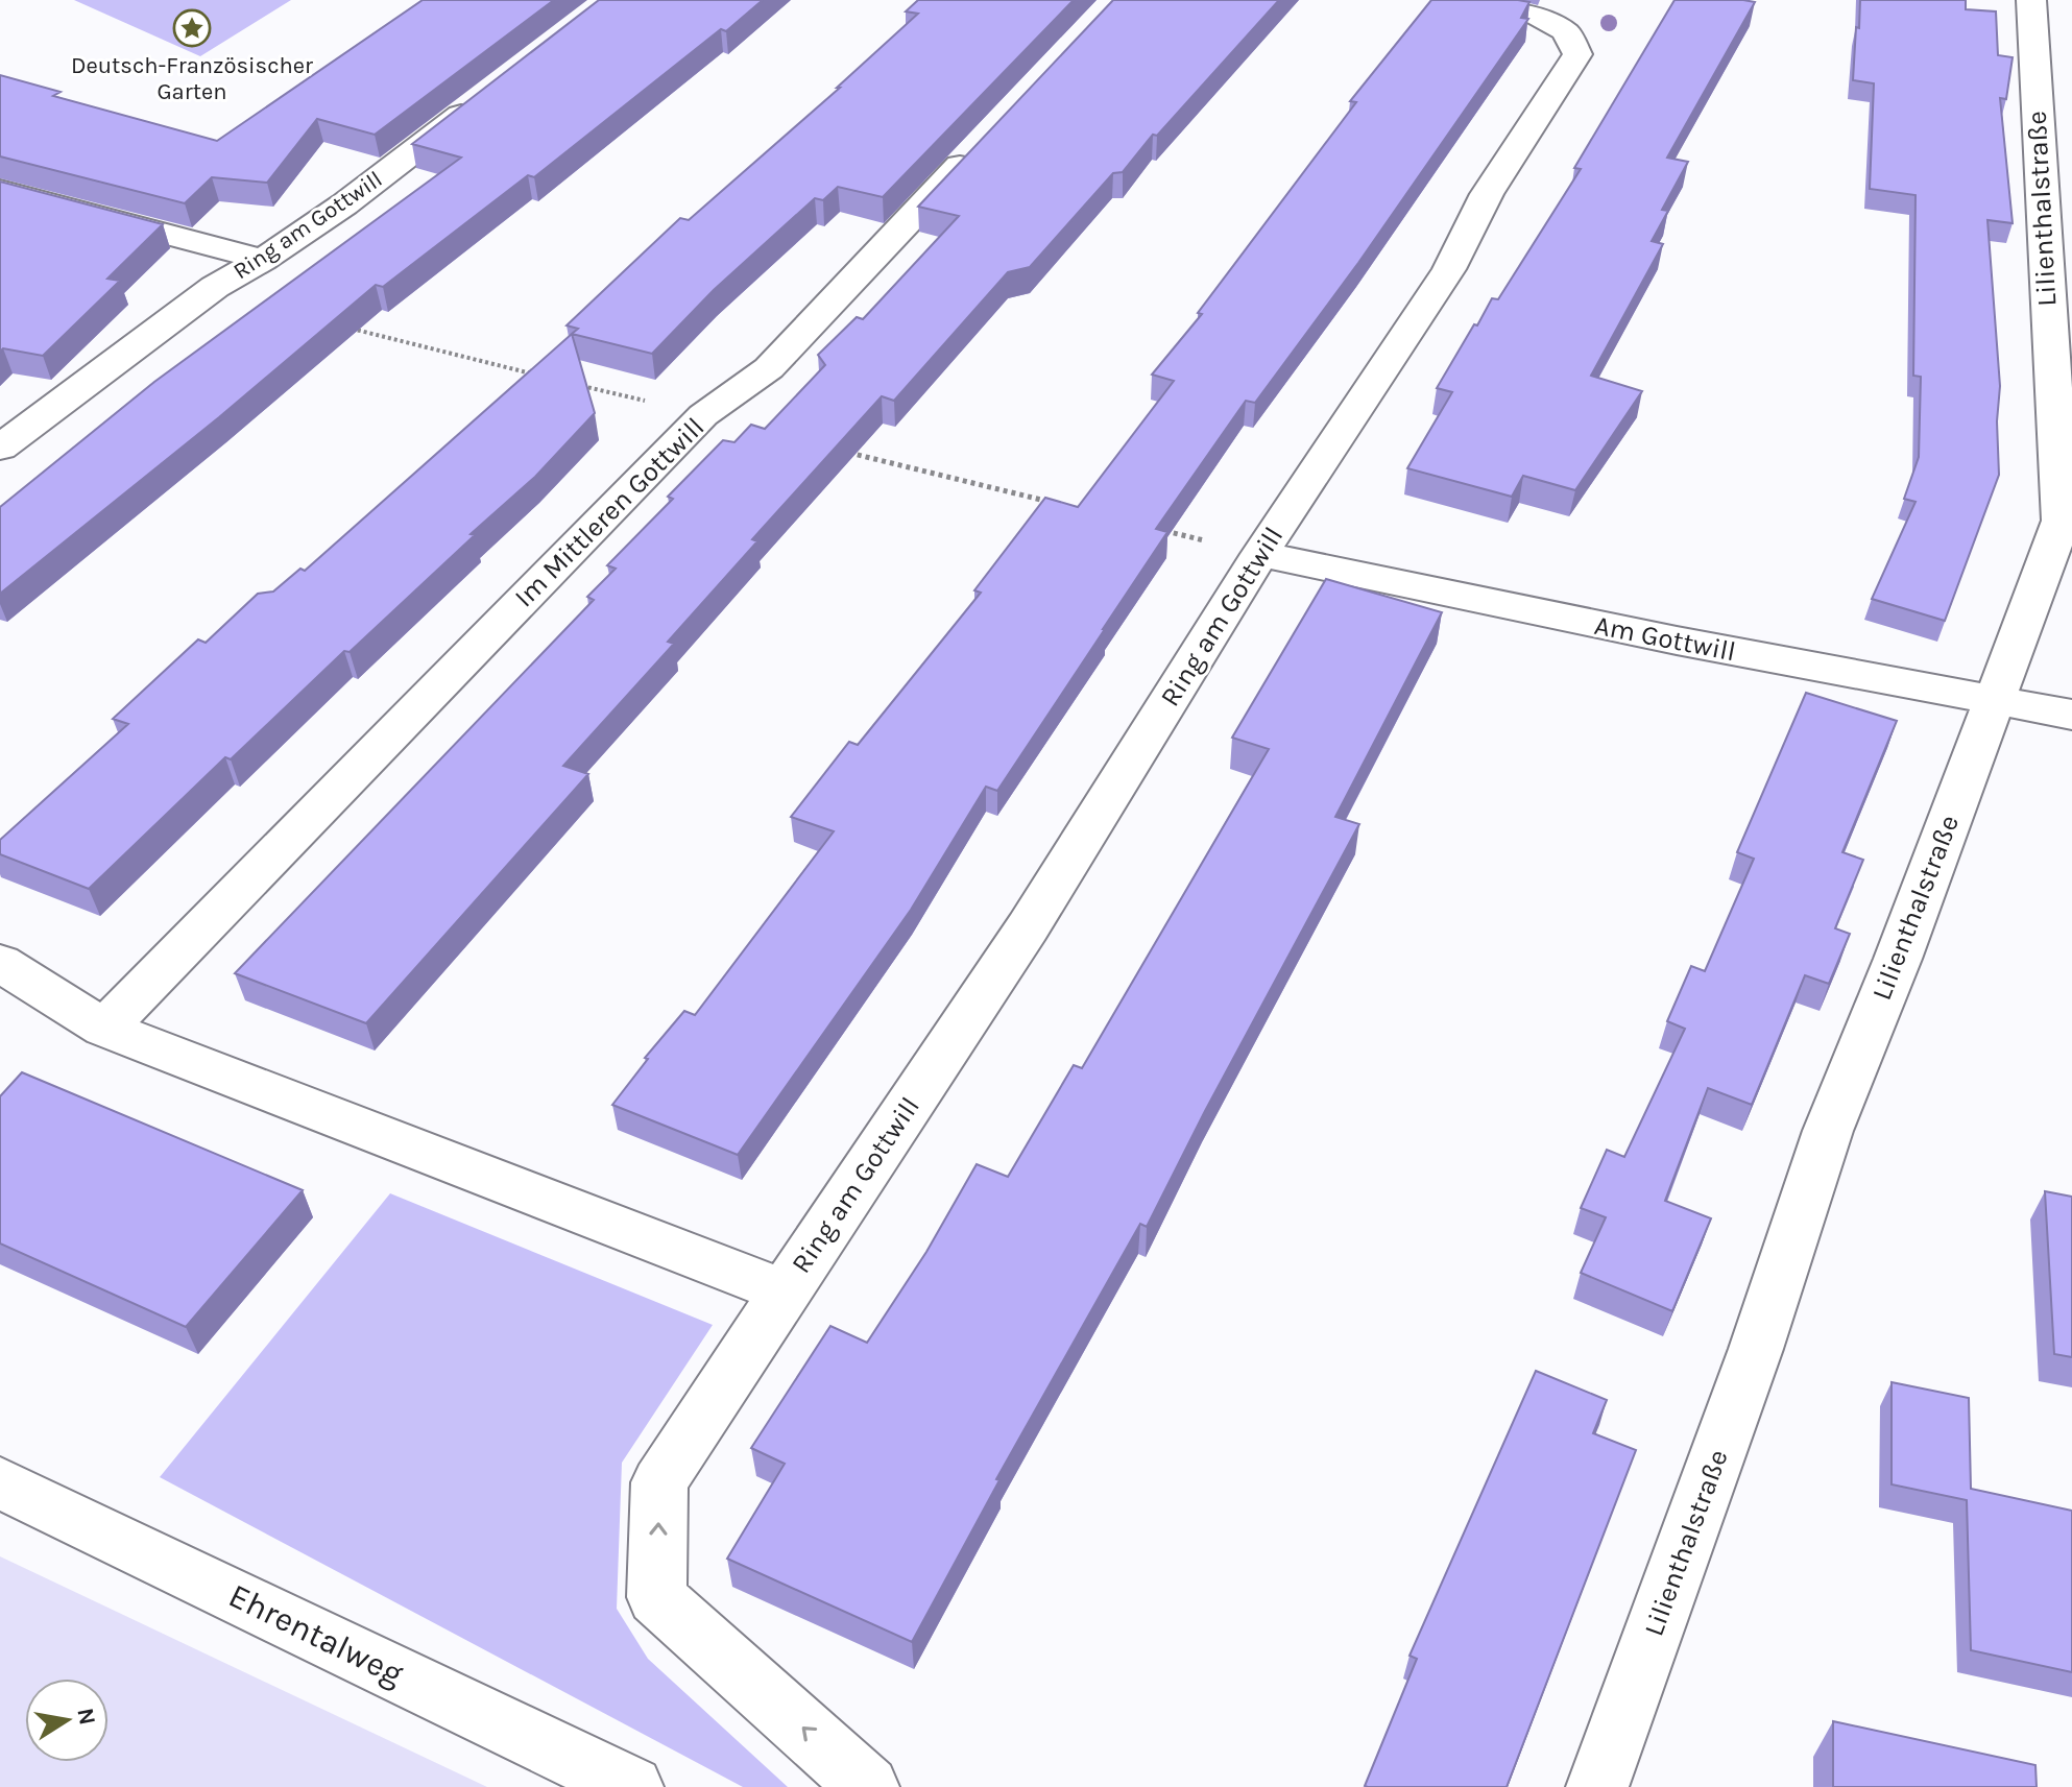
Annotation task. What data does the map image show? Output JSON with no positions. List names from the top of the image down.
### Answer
{
  "streets": {
    "street": [
      "Lilienthalstraße",
      "Ring am Gottwill",
      "Im Mittleren Gottwill",
      "Am Gottwill",
      "Ehrentalweg"
    ]
  },
  "crossings": [
    ["Lilienthalstraße", "Am Gottwill"],
    ["Ring am Gottwill", "Im Mittleren Gottwill"],
    ["Ring am Gottwill", "Am Gottwill"]
  ],
  "places": {
    "place": ["Deutsch-Französischer Garten"]
  },
  "north": "right"
}
